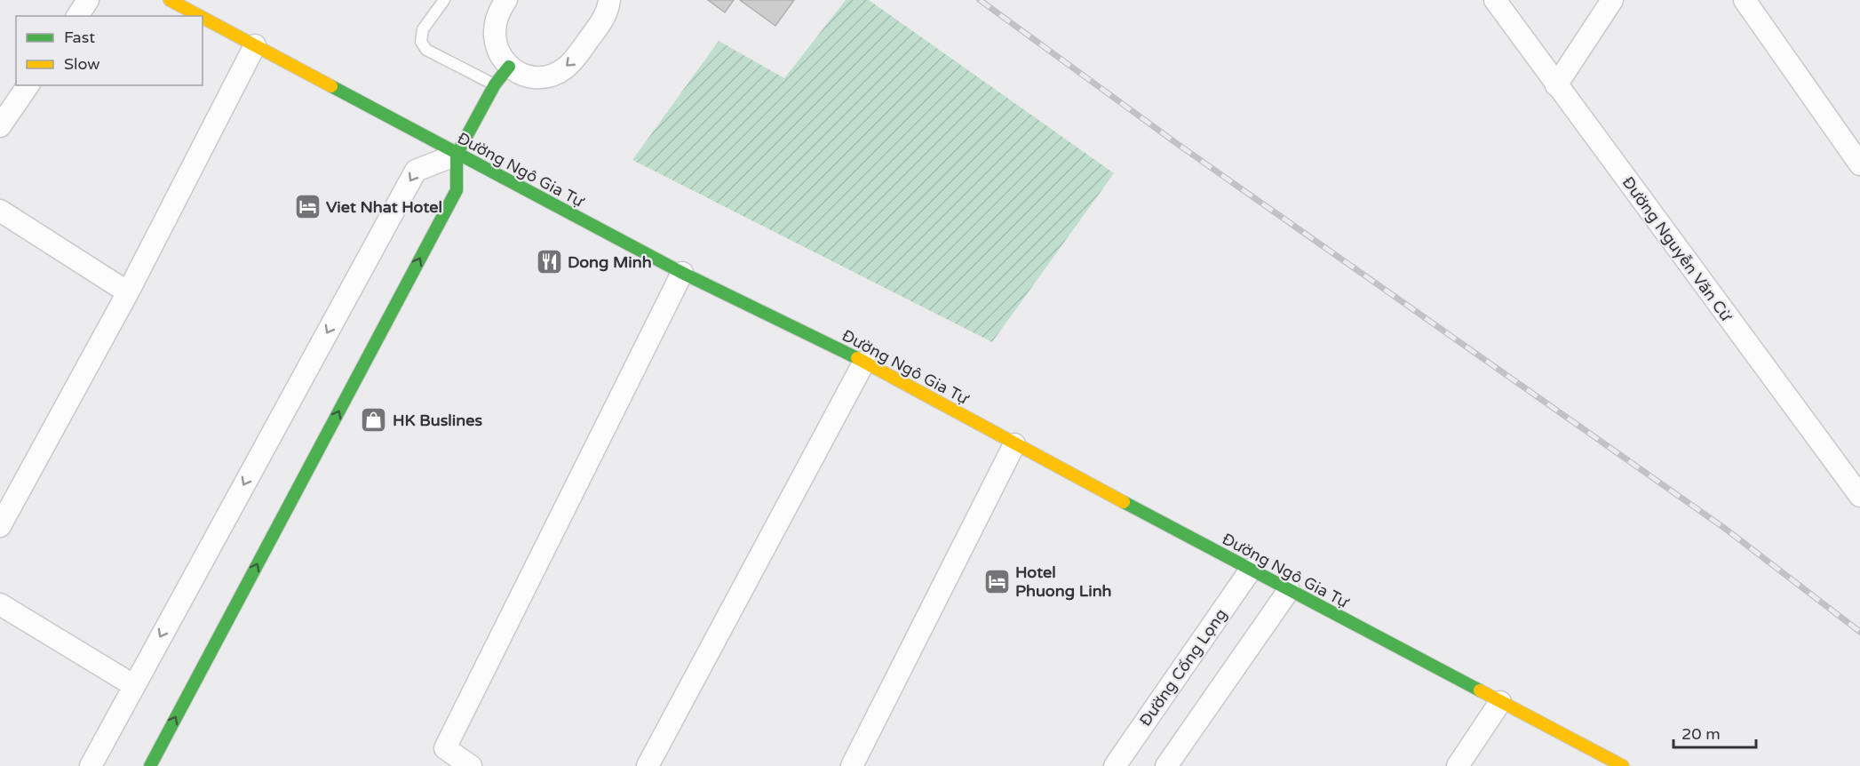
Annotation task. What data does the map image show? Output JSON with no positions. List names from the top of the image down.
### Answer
{
  "streets": {
    "street": ["Đường Ngô Gia Tự", "Đường Nguyễn Văn Cừ", "Đường Cống Lọng"]
  },
  "crossings": [
    ["Đường Ngô Gia Tự", "Đường Cống Lọng"]
  ],
  "places": {
    "hotel": ["Viet Nhat Hotel", "Hotel Phuong Linh"],
    "restaurant": ["Dong Minh"],
    "shop": ["HK Buslines"]
  },
  "legend": ["Fast", "Slow"],
  "scale_bar": "20 m"
}
